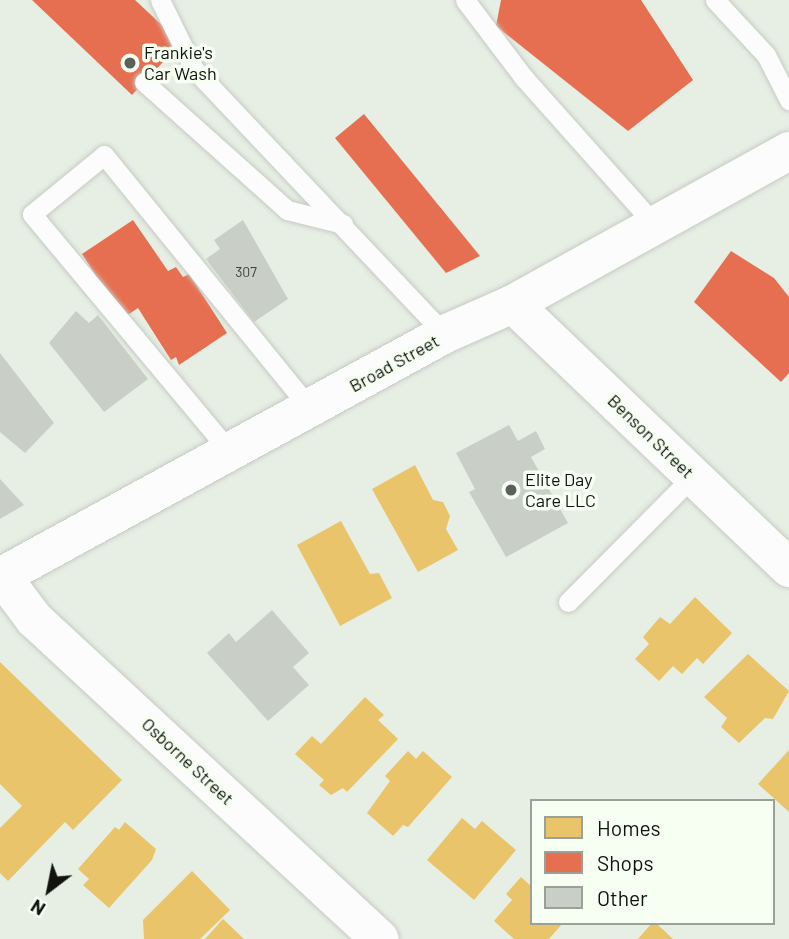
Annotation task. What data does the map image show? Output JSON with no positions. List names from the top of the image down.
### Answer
{
  "streets": {
    "street": ["Broad Street", "Benson Street", "Osborne Street"]
  },
  "crossings": [
    ["Broad Street", "Benson Street"],
    ["Broad Street", "Osborne Street"]
  ],
  "places": ["Frankie's Car Wash", "Elite Day Care LLC"],
  "house_numbers": ["307"],
  "legend": ["Homes", "Shops", "Other"],
  "north": "bottom left"
}
